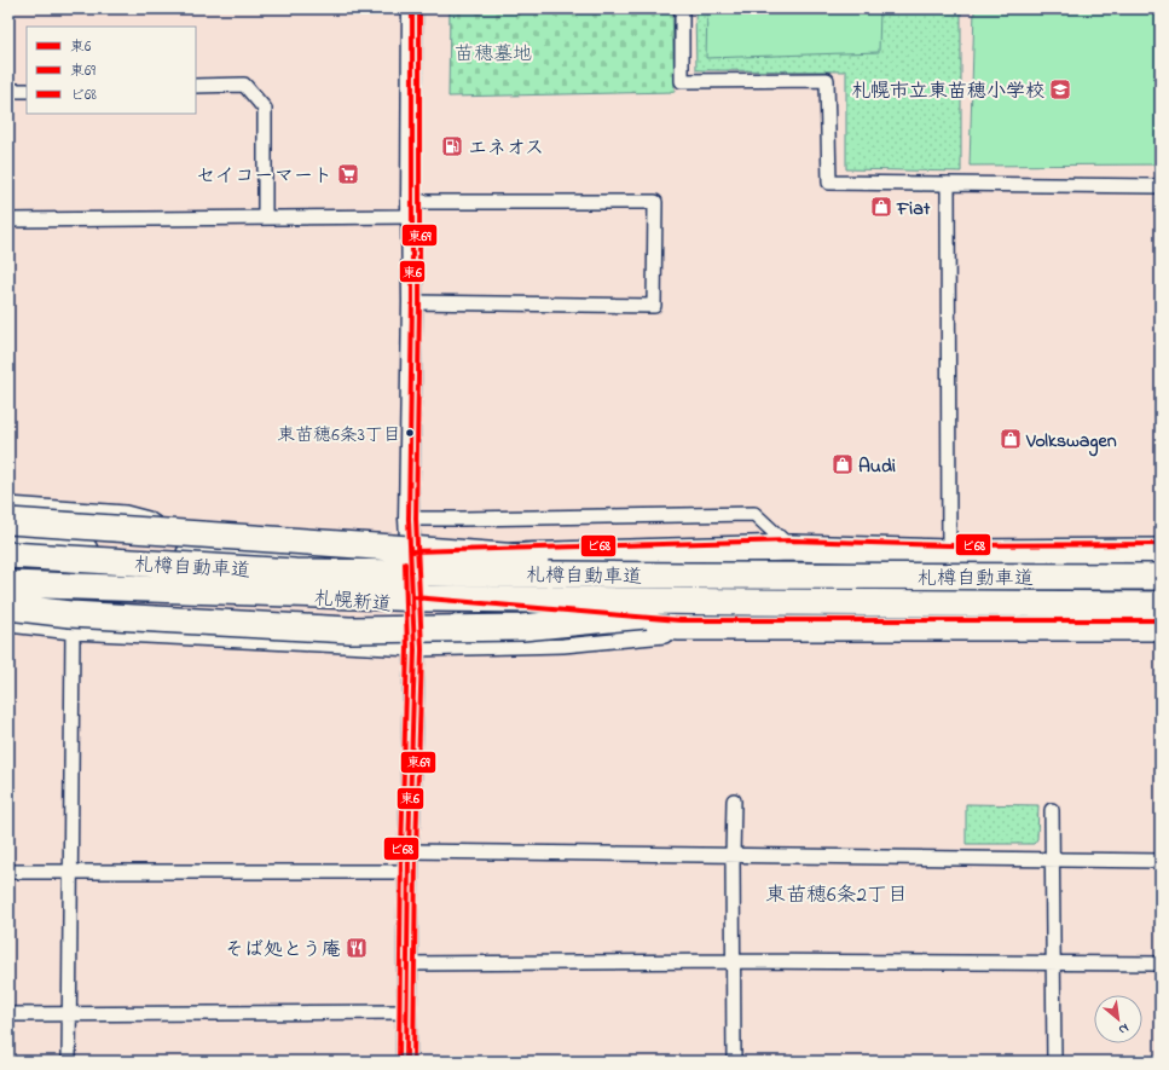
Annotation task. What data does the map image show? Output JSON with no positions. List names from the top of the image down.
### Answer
{
  "streets": {
    "highway": ["札樽自動車道", "札幌新道"]
  },
  "districts": ["東苗穂6条2丁目"],
  "parks": ["苗穂墓地"],
  "places": {
    "school or university": ["札幌市立東苗穂小学校"],
    "fuel station": ["エネオス"],
    "supermarket": ["セイコーマート"],
    "shop": ["Fiat", "Volkswagen", "Audi"],
    "other": ["東苗穂6条3丁目"],
    "restaurant": ["そば処とう庵"]
  },
  "lines": ["transit line 東6", "transit line 東69", "transit line ビ68"],
  "legend": ["東6", "東69", "ビ68"],
  "north": "bottom right"
}
